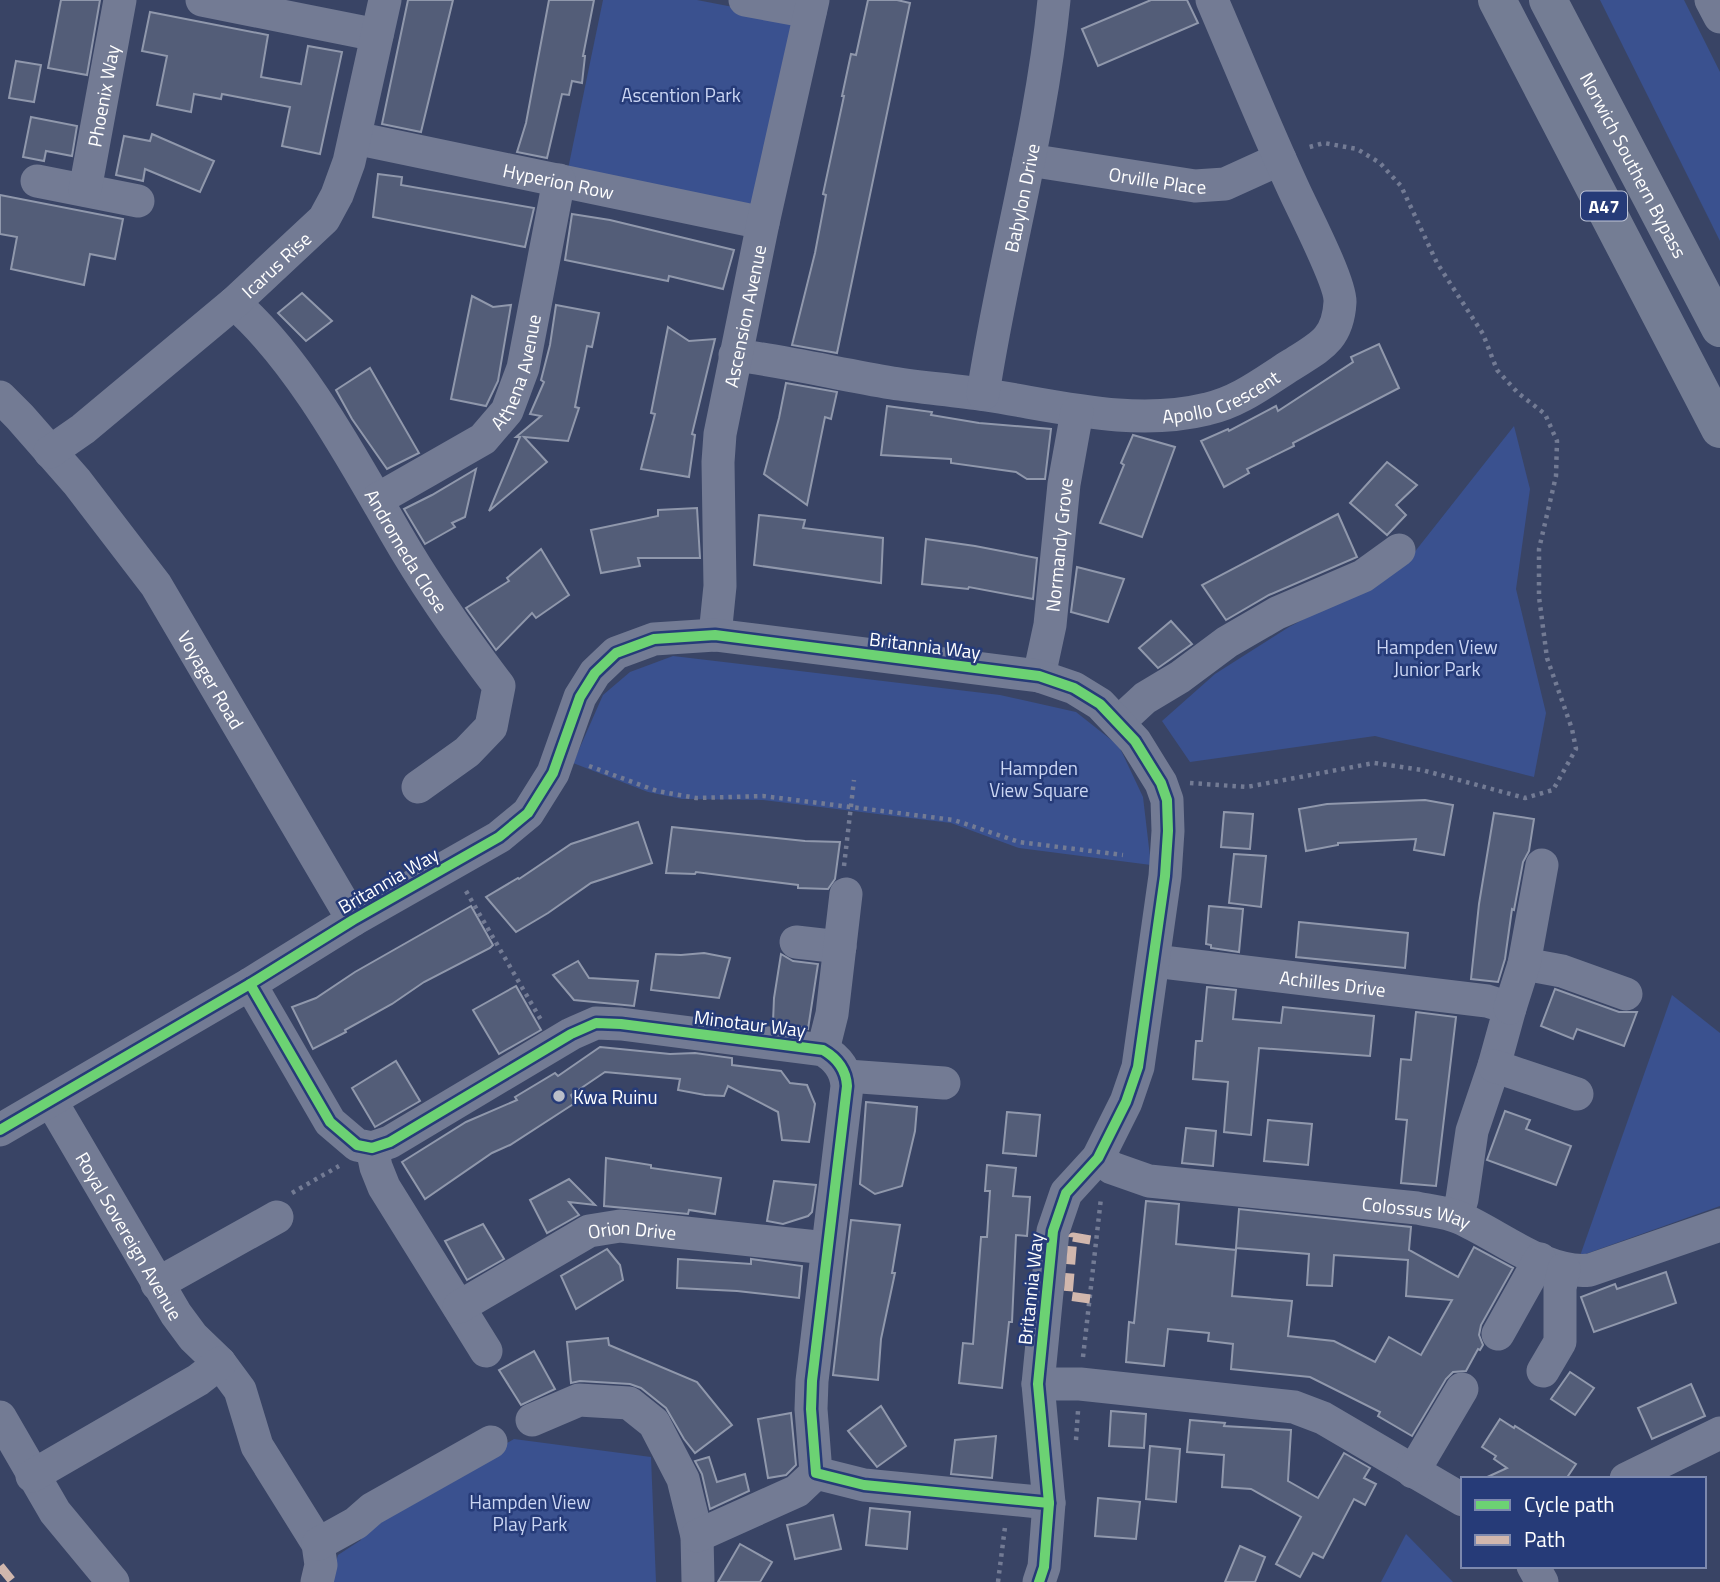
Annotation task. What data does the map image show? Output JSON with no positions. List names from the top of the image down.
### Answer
{
  "streets": {
    "highway": ["Norwich Southern Bypass", "A47"],
    "street": [
      "Phoenix Way",
      "Orville Place",
      "Hyperion Row",
      "Babylon Drive",
      "Icarus Rise",
      "Ascension Avenue",
      "Athena Avenue",
      "Apollo Crescent",
      "Normandy Grove",
      "Andromeda Close",
      "Britannia Way",
      "Voyager Road",
      "Achilles Drive",
      "Minotaur Way",
      "Colossus Way",
      "Royal Sovereign Avenue",
      "Orion Drive"
    ]
  },
  "crossings": [
    ["Orville Place", "Babylon Drive"],
    ["Orville Place", "Apollo Crescent"],
    ["Hyperion Row", "Icarus Rise"],
    ["Hyperion Row", "Ascension Avenue"],
    ["Hyperion Row", "Athena Avenue"],
    ["Babylon Drive", "Apollo Crescent"],
    ["Icarus Rise", "Andromeda Close"],
    ["Icarus Rise", "Voyager Road"],
    ["Ascension Avenue", "Apollo Crescent"],
    ["Ascension Avenue", "Britannia Way"],
    ["Athena Avenue", "Andromeda Close"],
    ["Apollo Crescent", "Normandy Grove"],
    ["Normandy Grove", "Britannia Way"],
    ["Britannia Way", "Voyager Road"],
    ["Britannia Way", "Achilles Drive"],
    ["Britannia Way", "Colossus Way"],
    ["Britannia Way", "Royal Sovereign Avenue"]
  ],
  "parks": [
    "Ascention Park",
    "Hampden View Junior Park",
    "Hampden View Square",
    "Hampden View Play Park"
  ],
  "places": ["Kwa Ruinu"],
  "legend": ["Cycle path", "Path"]
}
